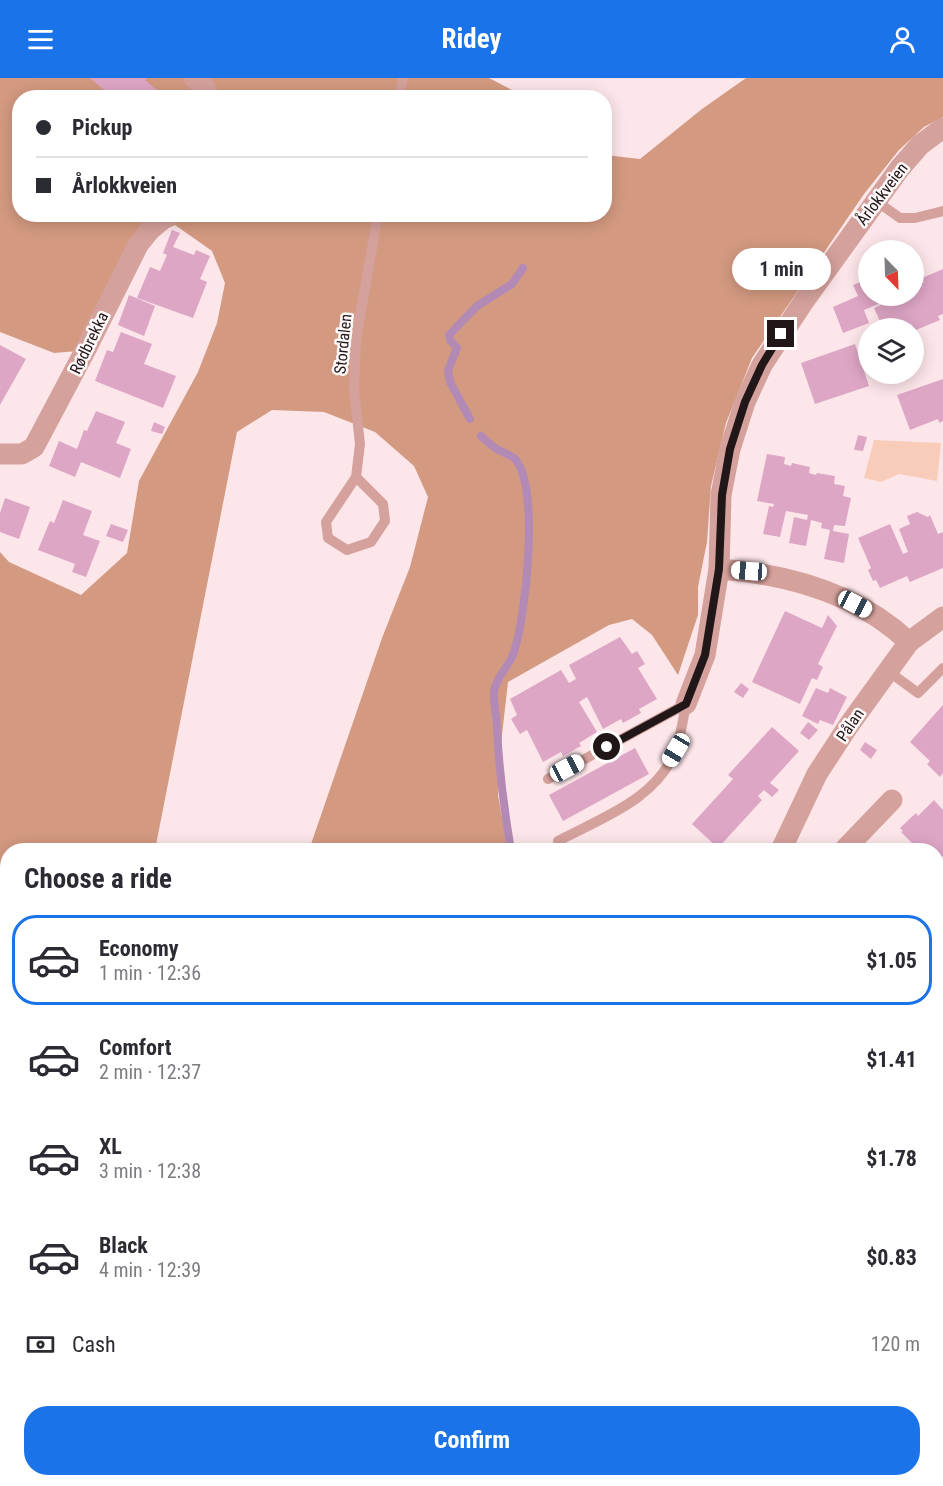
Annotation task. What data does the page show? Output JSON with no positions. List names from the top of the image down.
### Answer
{
  "streets": {
    "street": ["Årlokkveien", "Rødbrekka", "Pålan"],
    "lane": ["Stordalen"]
  },
  "north": "bottom right",
  "page": {
    "header": "Ridey",
    "banner": ["Pickup", "Årlokkveien"],
    "bubble": "1 min",
    "heading": "Choose a ride",
    "list": [
      {
        "name": "Economy",
        "note": "1 min · 12:36",
        "value": "$1.05"
      },
      {
        "name": "Comfort",
        "note": "2 min · 12:37",
        "value": "$1.41"
      },
      {
        "name": "XL",
        "note": "3 min · 12:38",
        "value": "$1.78"
      },
      {
        "name": "Black",
        "note": "4 min · 12:39",
        "value": "$0.83"
      }
    ],
    "pay": ["Cash", "120 m"],
    "buttons": "Confirm"
  }
}
